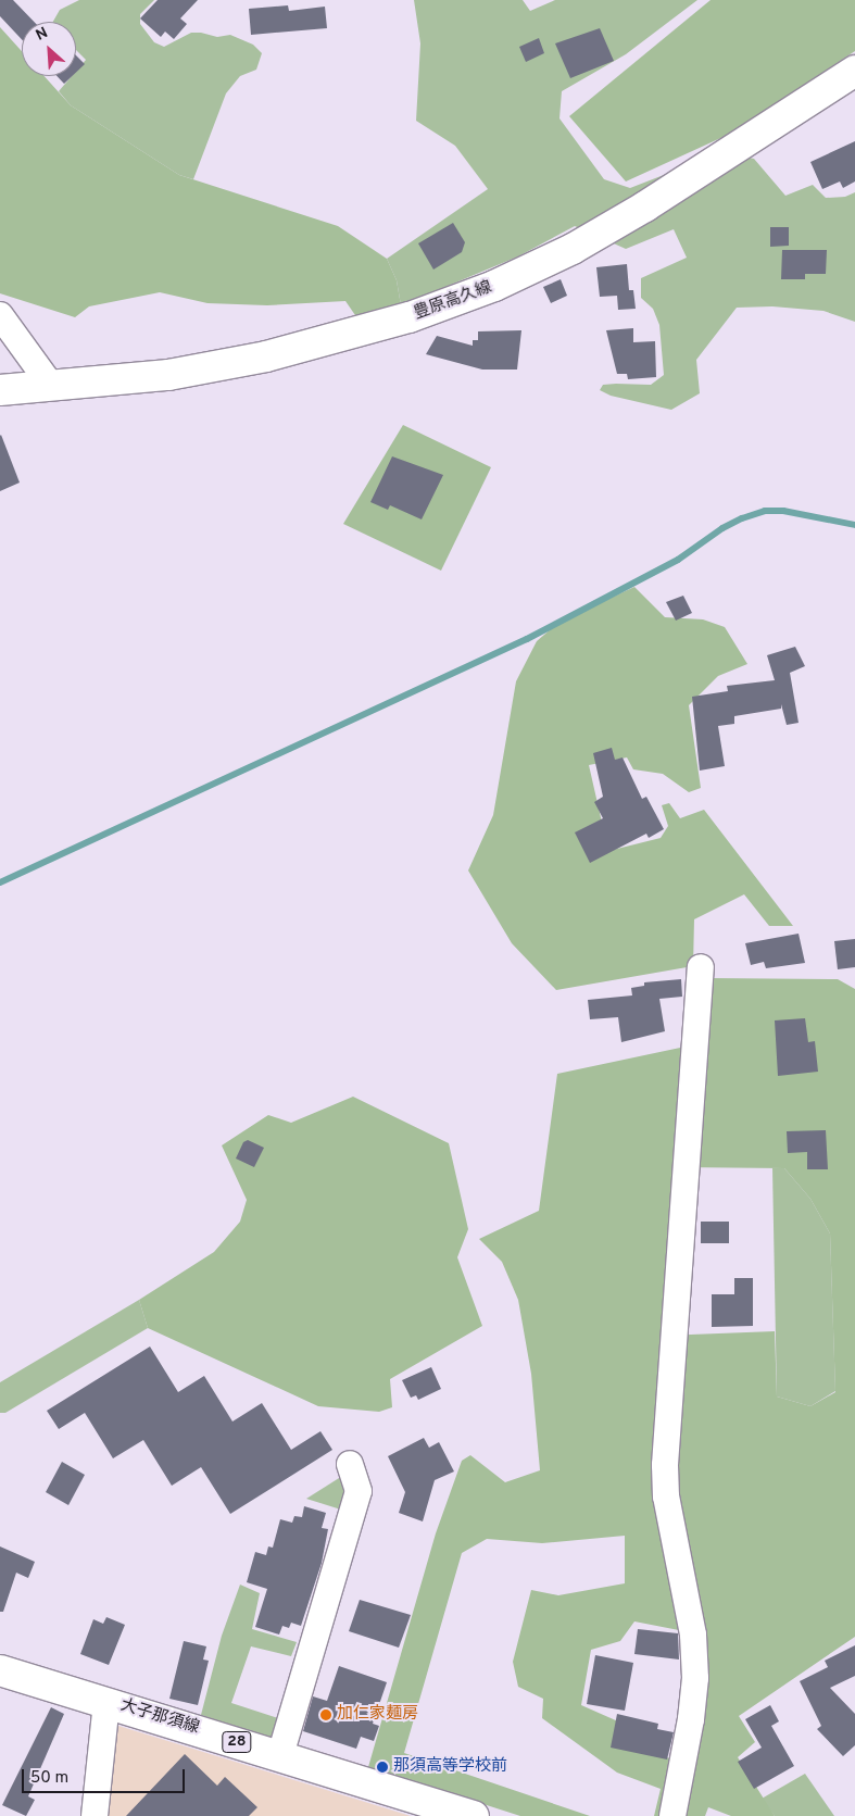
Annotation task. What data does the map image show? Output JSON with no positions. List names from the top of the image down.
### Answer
{
  "streets": {
    "main road": ["豊原高久線", "大子那須線", "28"]
  },
  "places": ["加仁家麺房", "那須高等学校前"],
  "scale_bar": "50 m",
  "north": "top left"
}
